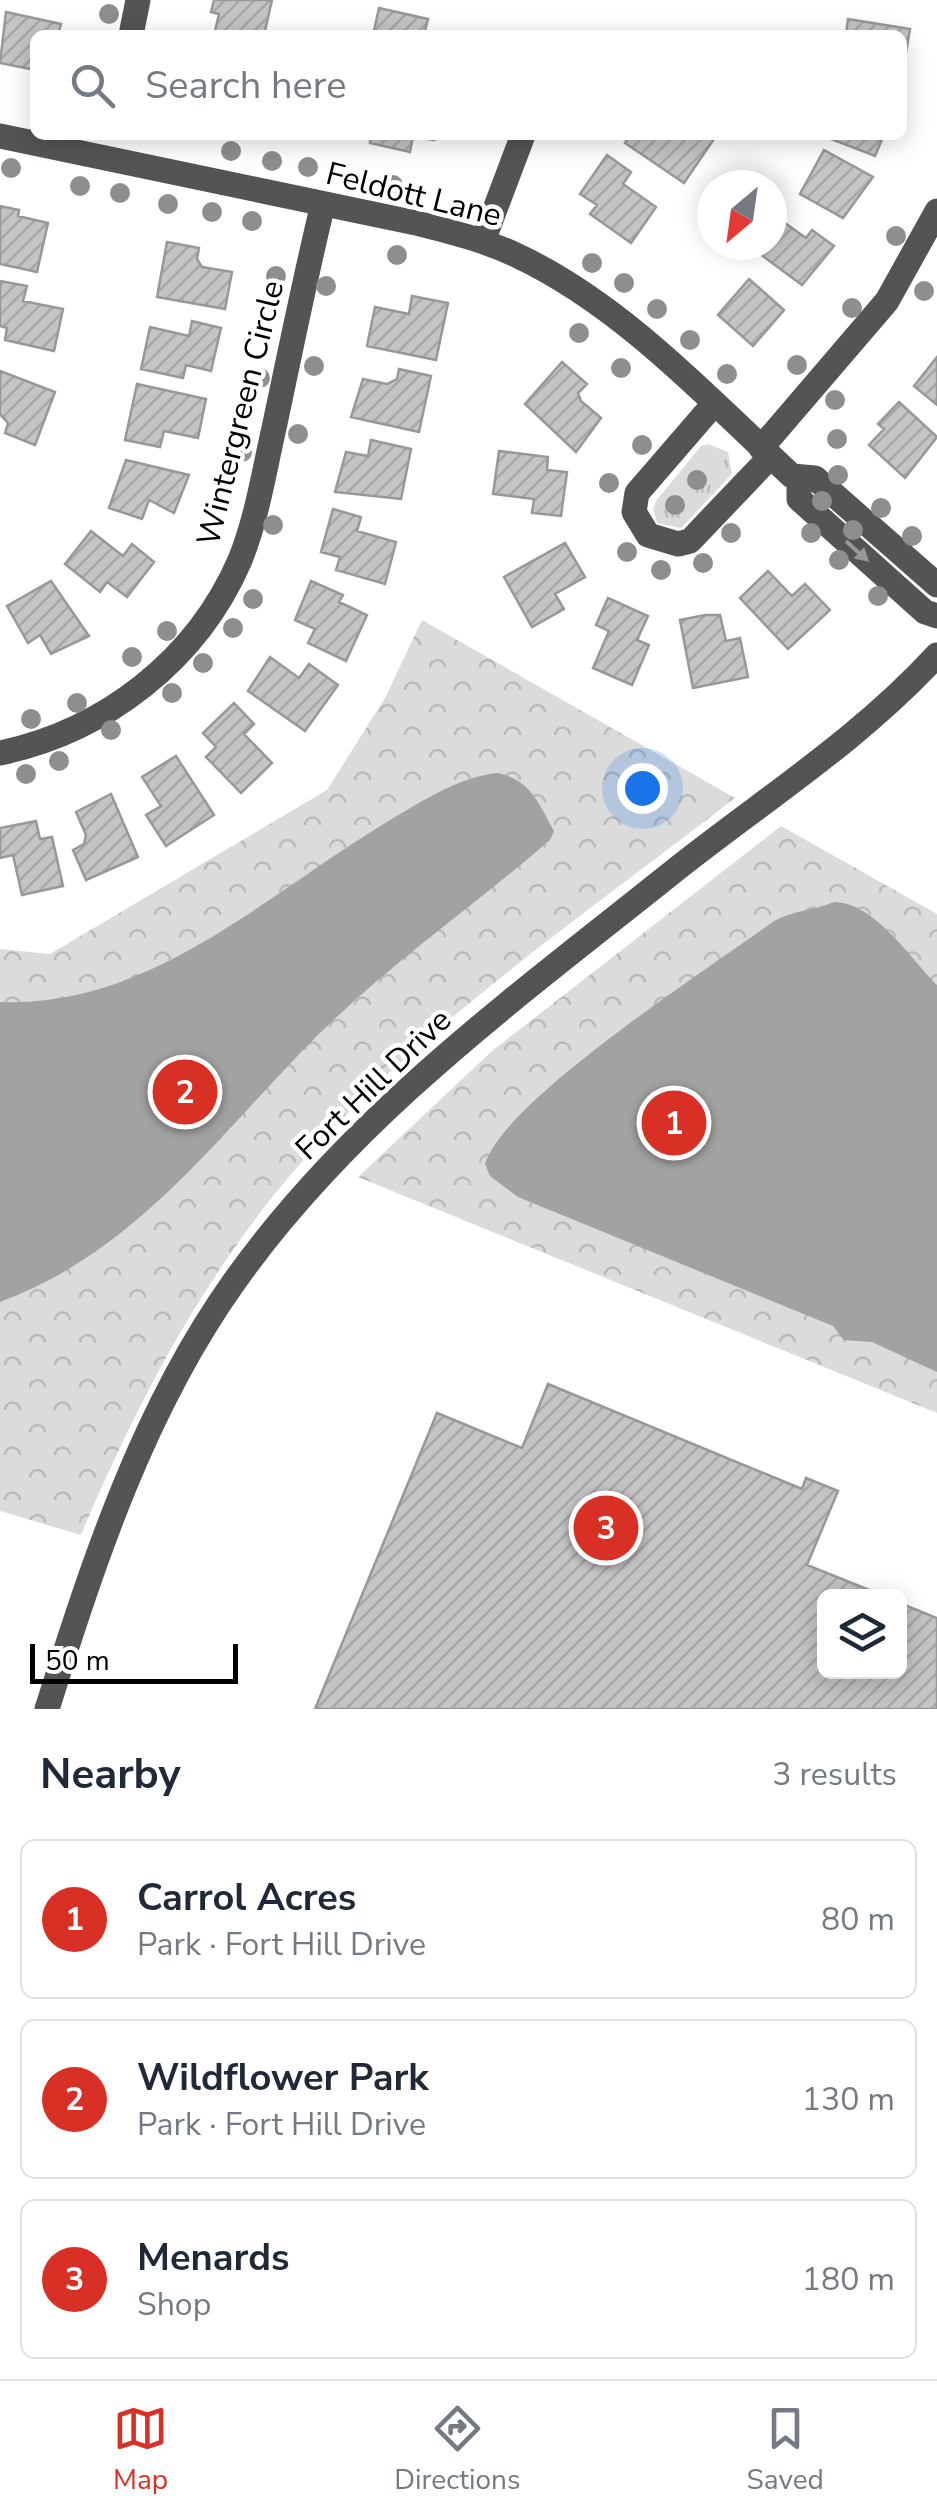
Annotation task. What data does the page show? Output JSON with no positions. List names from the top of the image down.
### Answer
{
  "streets": {
    "street": ["Feldott Lane", "Wintergreen Circle", "Fort Hill Drive"]
  },
  "crossings": [
    ["Feldott Lane", "Wintergreen Circle"]
  ],
  "scale_bar": "50 m",
  "north": "bottom left",
  "page": {
    "search": "Search here",
    "pins": ["2", "1", "3"],
    "scale": "50 m",
    "heading": ["Nearby", "3 results"],
    "list": [
      {
        "mark": "1",
        "name": "Carrol Acres",
        "note": "Park · Fort Hill Drive",
        "value": "80 m"
      },
      {
        "mark": "2",
        "name": "Wildflower Park",
        "note": "Park · Fort Hill Drive",
        "value": "130 m"
      },
      {
        "mark": "3",
        "name": "Menards",
        "note": "Shop",
        "value": "180 m"
      }
    ],
    "nav": ["Map", "Directions", "Saved"]
  }
}
